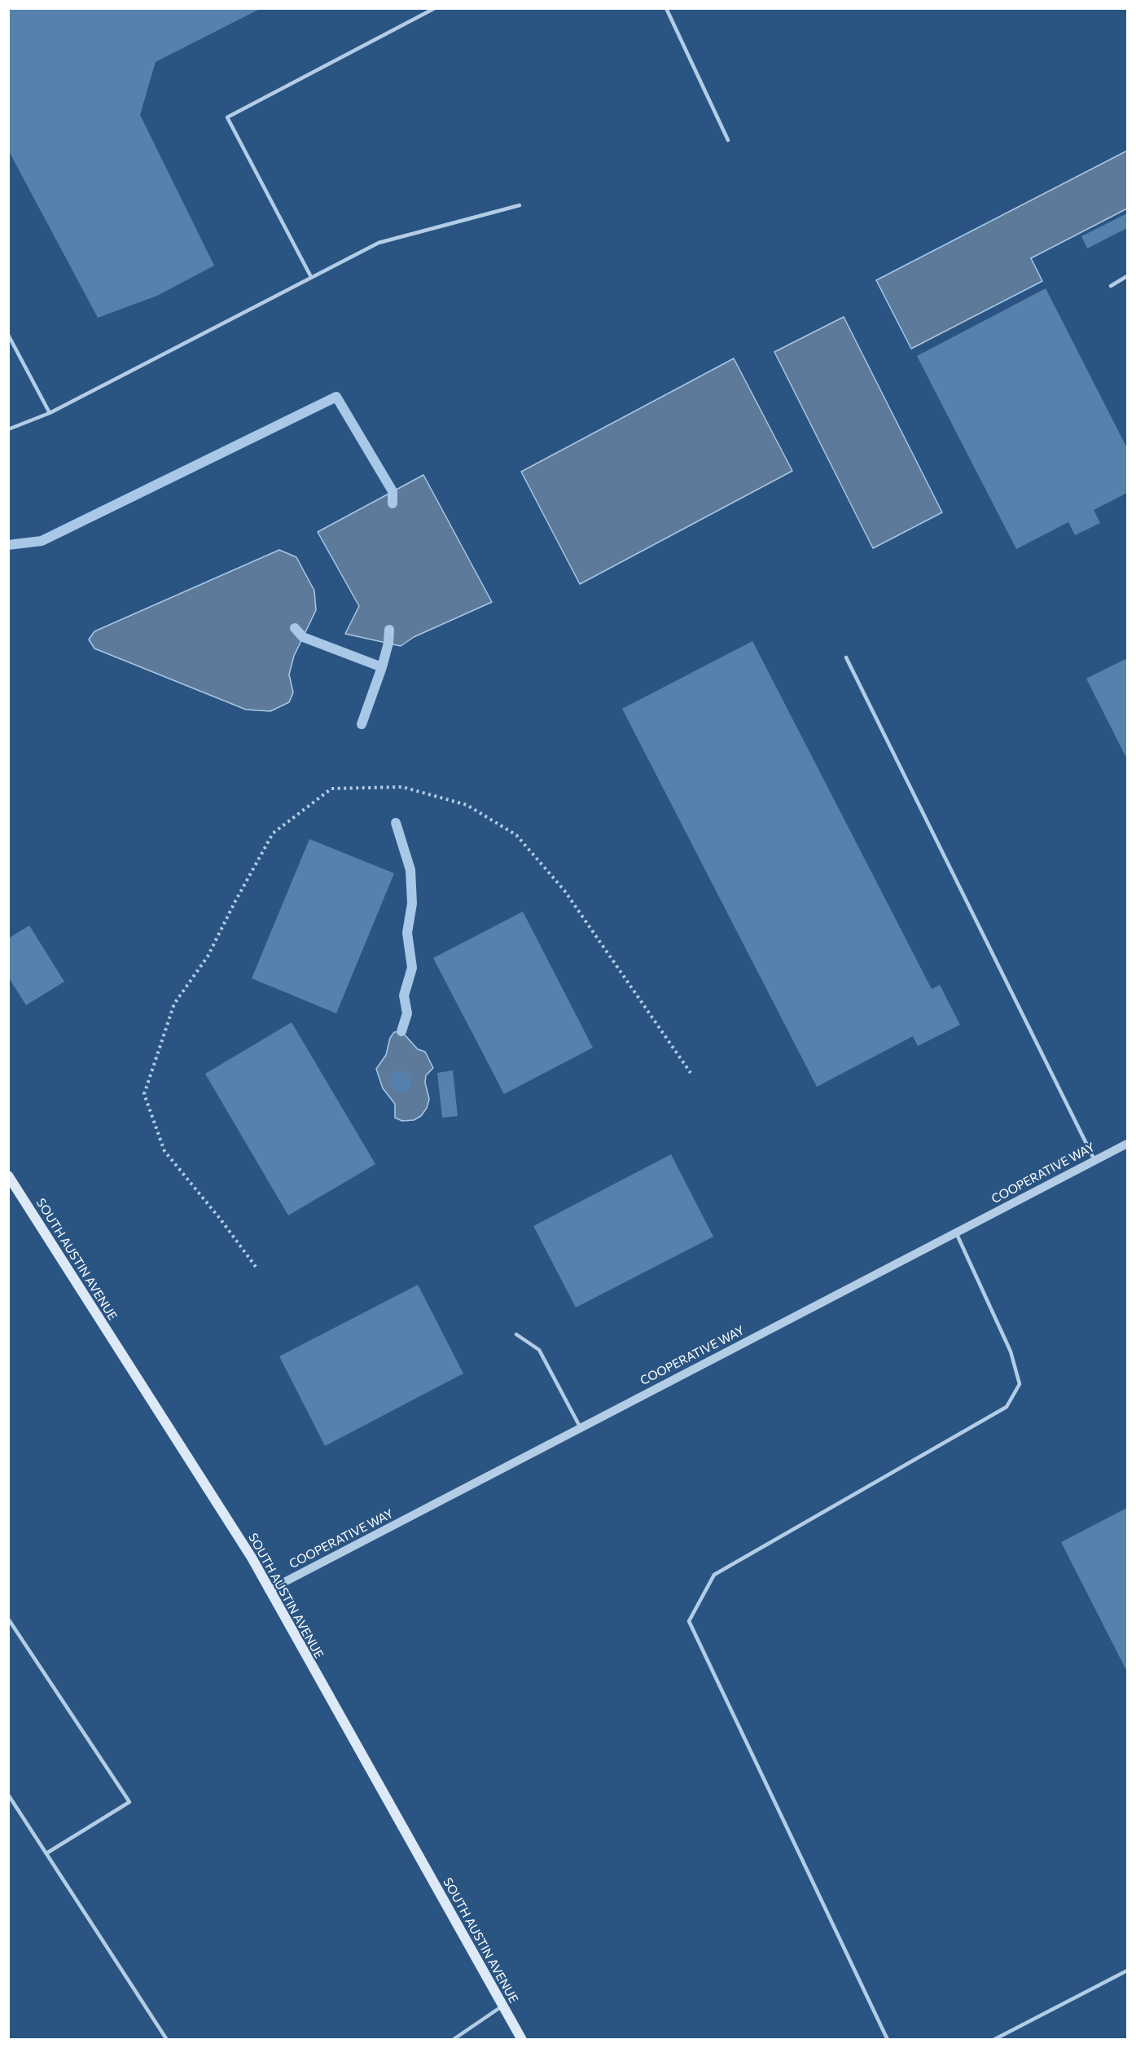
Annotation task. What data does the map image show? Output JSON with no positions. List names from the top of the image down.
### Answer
{
  "streets": {
    "main road": ["SOUTH AUSTIN AVENUE"],
    "street": ["COOPERATIVE WAY"]
  },
  "crossings": [
    ["COOPERATIVE WAY", "SOUTH AUSTIN AVENUE"]
  ]
}
